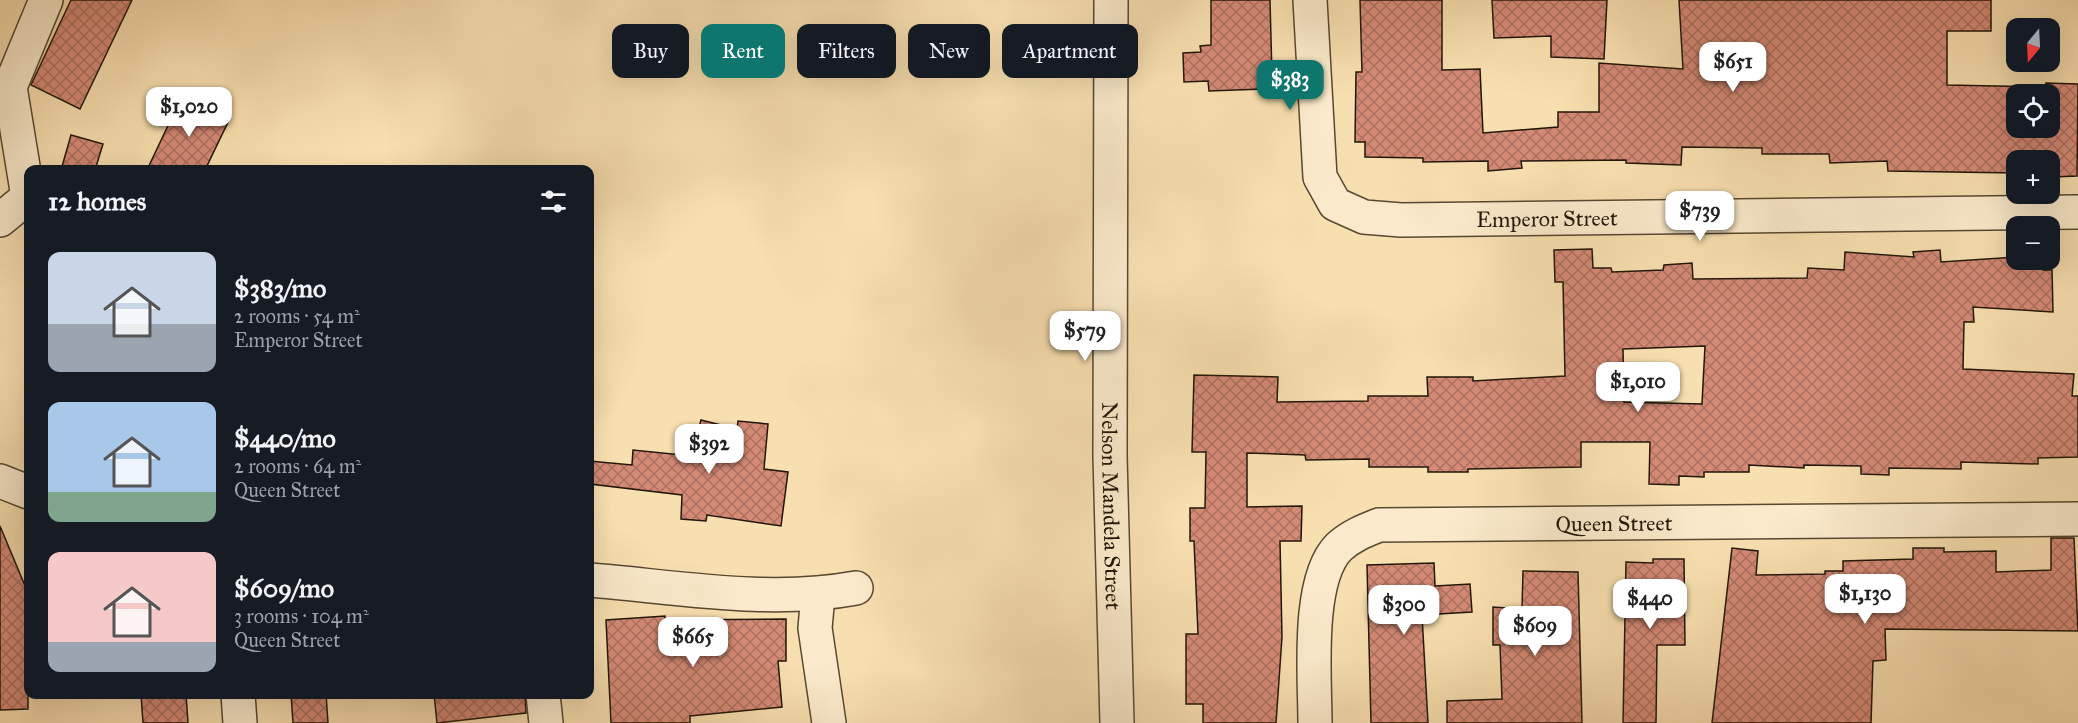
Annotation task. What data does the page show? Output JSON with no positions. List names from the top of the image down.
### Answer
{
  "streets": {
    "street": ["Emperor Street", "Nelson Mandela Street", "Queen Street"]
  },
  "north": "bottom",
  "page": {
    "map_buttons": ["+", "−"],
    "chip": [
      "Buy",
      "Rent",
      "Filters",
      "New",
      "Apartment"
    ],
    "price": [
      "$651",
      "$383",
      "$1,020",
      "$739",
      "$579",
      "$1,010",
      "$392",
      "$1,130",
      "$440",
      "$300",
      "$609",
      "$665"
    ],
    "heading": "12 homes",
    "list": [
      {
        "name": "$383/mo",
        "note": "2 rooms · 54 m² · Emperor Street"
      },
      {
        "name": "$440/mo",
        "note": "2 rooms · 64 m² · Queen Street"
      },
      {
        "name": "$609/mo",
        "note": "3 rooms · 104 m² · Queen Street"
      }
    ]
  }
}
